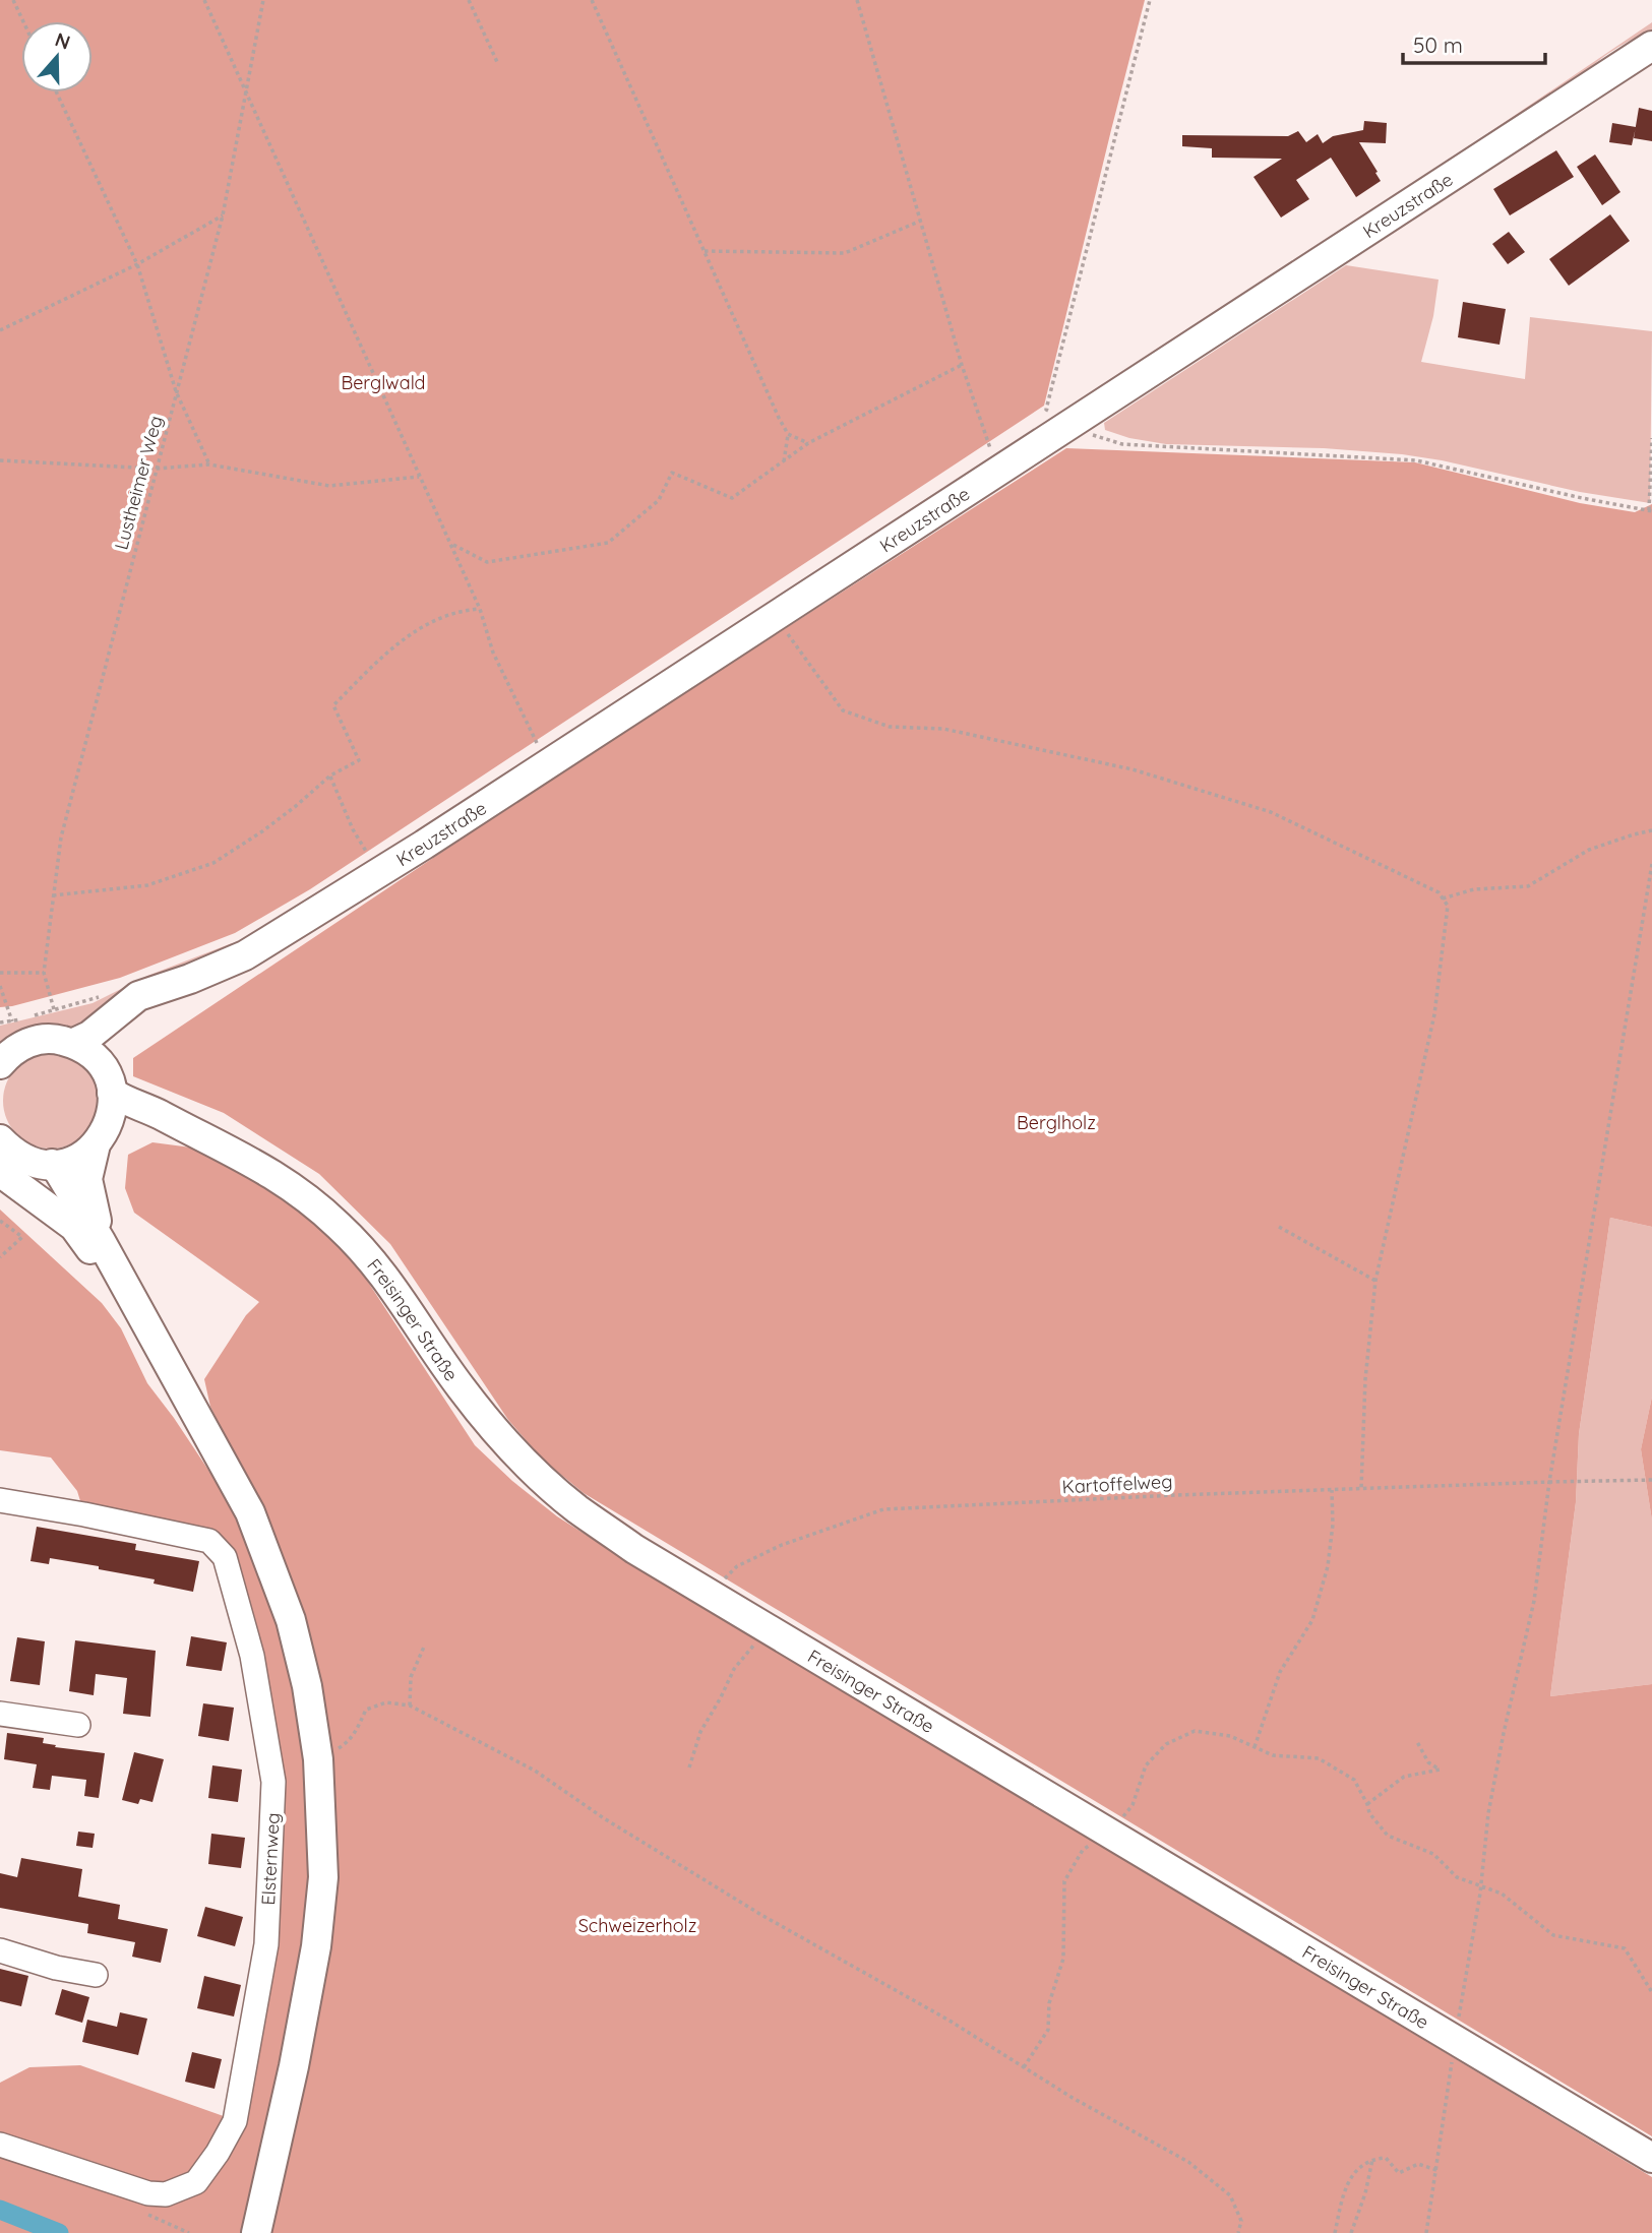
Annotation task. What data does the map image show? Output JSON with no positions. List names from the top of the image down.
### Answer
{
  "streets": {
    "main road": ["Kreuzstraße", "Freisinger Straße"],
    "street": ["Elsternweg"],
    "path": ["Lustheimer Weg", "Kartoffelweg"]
  },
  "crossings": [
    ["Freisinger Straße", "Kartoffelweg"]
  ],
  "parks": ["Berglwald", "Berglholz", "Schweizerholz"],
  "scale_bar": "50 m",
  "north": "top"
}
